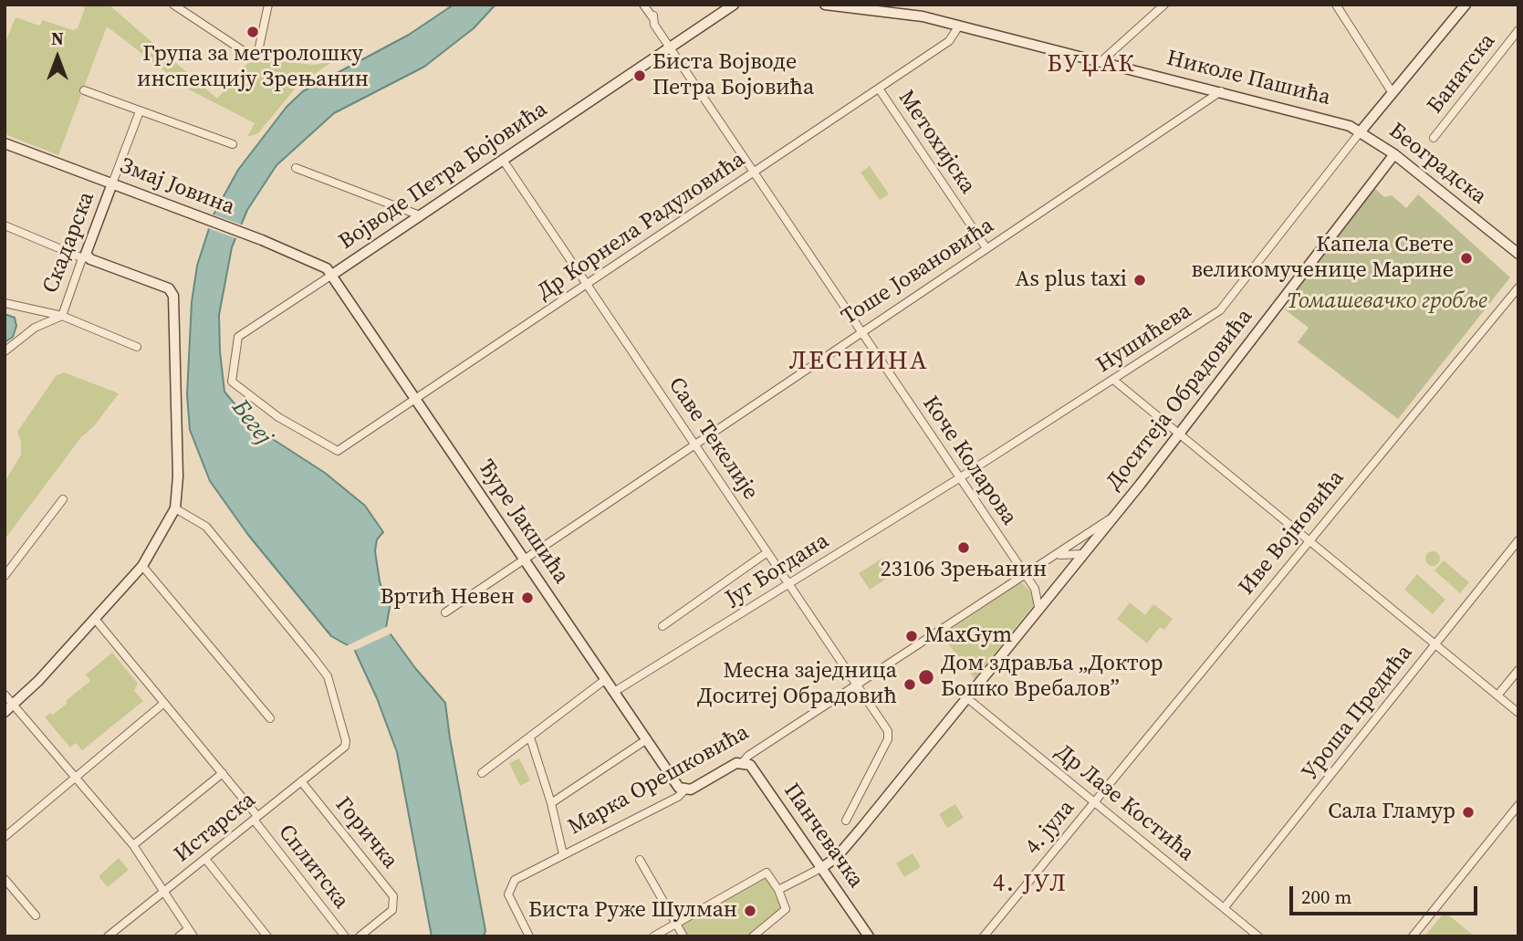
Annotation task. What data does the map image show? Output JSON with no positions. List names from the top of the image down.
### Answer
{
  "streets": {
    "street": [
      "Банатска",
      "Николе Пашића",
      "Метохијска",
      "Београдска",
      "Војводе Петра Бојовића",
      "Змај Јовина",
      "Др Корнела Радуловића",
      "Скадарска",
      "Тоше Јовановића",
      "Нушићева",
      "Доситеја Обрадовића",
      "Саве Текелије",
      "Коче Коларова",
      "Ђуре Јакшића",
      "Иве Војновића",
      "Југ Богдана",
      "Уроша Предића",
      "Марка Орешковића",
      "Др Лазе Костића",
      "Истарска",
      "4. јула",
      "Горичка",
      "Панчевачка",
      "Сплитска"
    ]
  },
  "crossings": [
    ["Николе Пашића", "Београдска"],
    ["Николе Пашића", "Др Корнела Радуловића"],
    ["Николе Пашића", "Тоше Јовановића"],
    ["Николе Пашића", "Нушићева"],
    ["Метохијска", "Др Корнела Радуловића"],
    ["Метохијска", "Тоше Јовановића"],
    ["Београдска", "Нушићева"],
    ["Београдска", "Доситеја Обрадовића"],
    ["Војводе Петра Бојовића", "Змај Јовина"],
    ["Војводе Петра Бојовића", "Др Корнела Радуловића"],
    ["Војводе Петра Бојовића", "Саве Текелије"],
    ["Војводе Петра Бојовића", "Коче Коларова"],
    ["Војводе Петра Бојовића", "Ђуре Јакшића"],
    ["Змај Јовина", "Скадарска"],
    ["Змај Јовина", "Ђуре Јакшића"],
    ["Др Корнела Радуловића", "Саве Текелије"],
    ["Др Корнела Радуловића", "Коче Коларова"],
    ["Др Корнела Радуловића", "Ђуре Јакшића"],
    ["Тоше Јовановића", "Саве Текелије"],
    ["Тоше Јовановића", "Коче Коларова"],
    ["Тоше Јовановића", "Ђуре Јакшића"],
    ["Нушићева", "Коче Коларова"],
    ["Нушићева", "Југ Богдана"],
    ["Доситеја Обрадовића", "Коче Коларова"],
    ["Доситеја Обрадовића", "Др Лазе Костића"],
    ["Доситеја Обрадовића", "Панчевачка"],
    ["Саве Текелије", "Југ Богдана"],
    ["Саве Текелије", "Марка Орешковића"],
    ["Коче Коларова", "Југ Богдана"],
    ["Ђуре Јакшића", "Југ Богдана"],
    ["Ђуре Јакшића", "Марка Орешковића"],
    ["Иве Војновића", "Др Лазе Костића"],
    ["Иве Војновића", "4. јула"],
    ["Уроша Предића", "Др Лазе Костића"],
    ["Марка Орешковића", "Панчевачка"],
    ["Др Лазе Костића", "4. јула"],
    ["Истарска", "Горичка"],
    ["Истарска", "Сплитска"]
  ],
  "districts": ["БУЏАК", "ЛЕСНИНА", "4. ЈУЛ"],
  "water": ["Бегеј"],
  "parks": ["Томашевачко гробље"],
  "places": [
    "Група за метролошку инспекцију Зрењанин",
    "Биста Војводе Петра Бојовића",
    "Капела Свете великомученице Марине",
    "As plus taxi",
    "23106 Зрењанин",
    "Вртић Невен",
    "MaxGym",
    "Дом здравља „Доктор Бошко Вребалов”",
    "Месна заједница Доситеј Обрадовић",
    "Сала Гламур",
    "Биста Руже Шулман"
  ],
  "scale_bar": "200 m",
  "north": "top"
}
